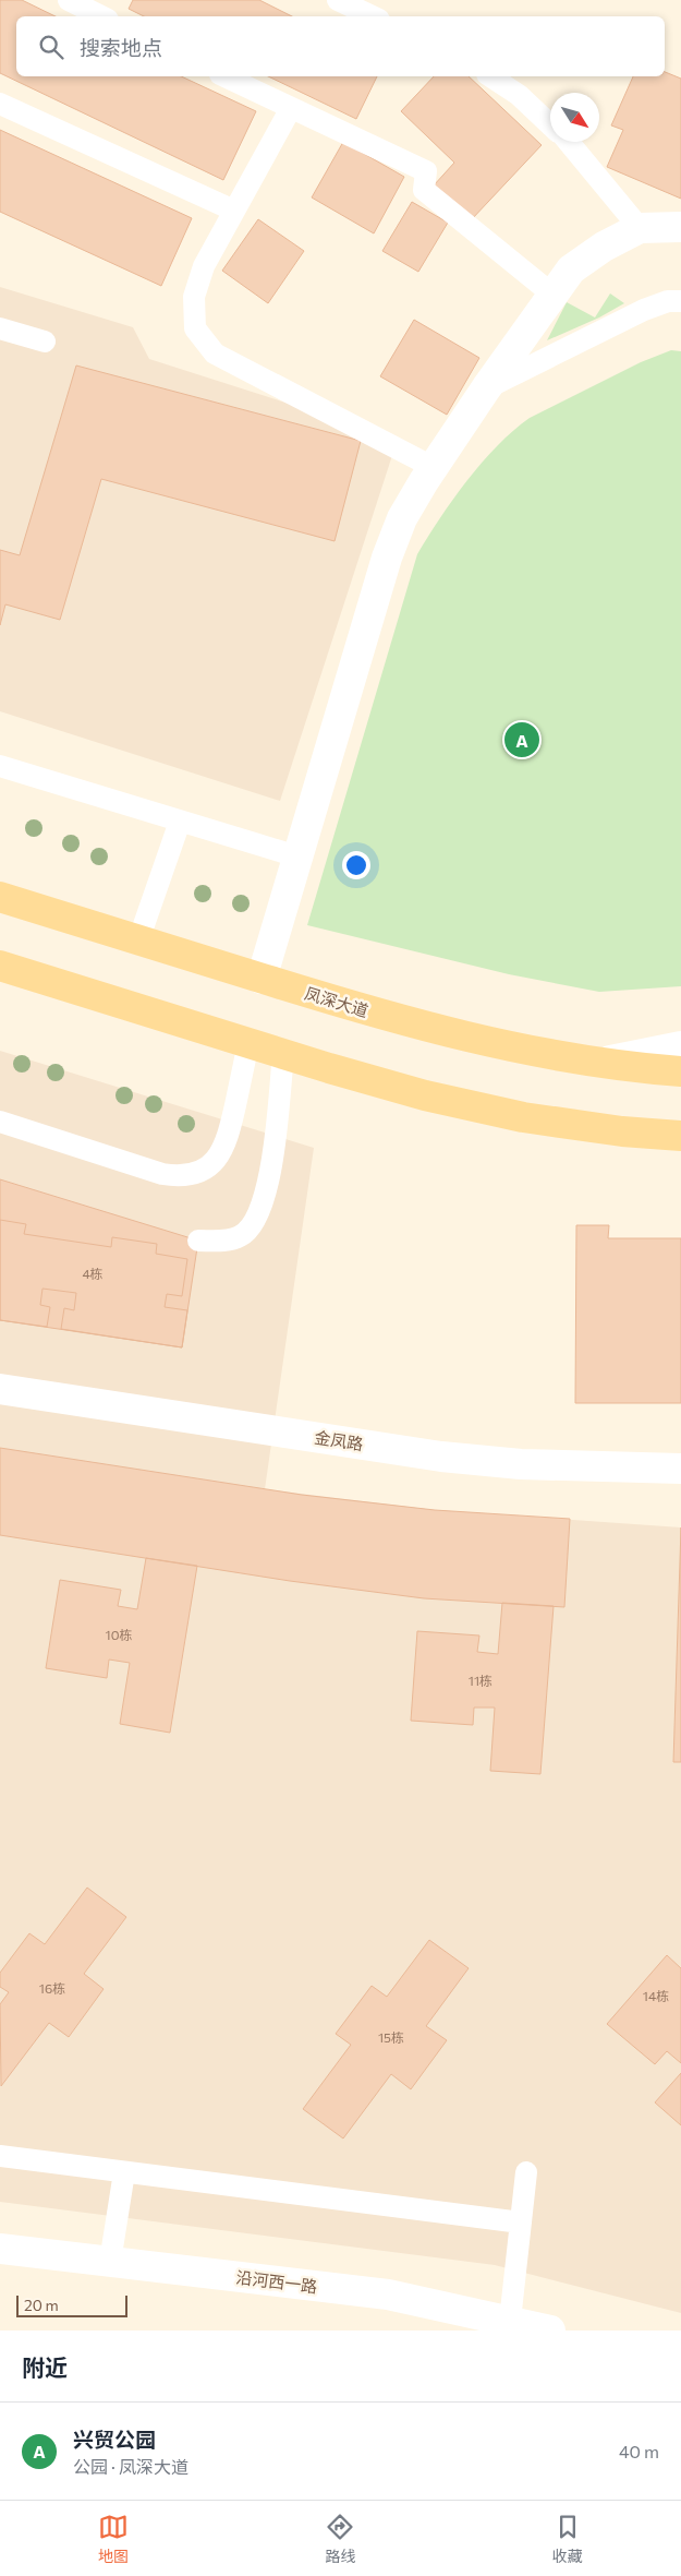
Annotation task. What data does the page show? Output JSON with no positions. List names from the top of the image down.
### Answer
{
  "streets": {
    "main road": ["凤深大道"],
    "street": ["金凤路", "沿河西一路"]
  },
  "house_numbers": [
    "4栋",
    "10栋",
    "11栋",
    "16栋",
    "14栋",
    "15栋"
  ],
  "scale_bar": "20 m",
  "north": "bottom right",
  "page": {
    "search": "搜索地点",
    "pins": "A",
    "scale": "20 m",
    "heading": "附近",
    "list": [
      {
        "mark": "A",
        "name": "兴贸公园",
        "note": "公园 · 凤深大道",
        "value": "40 m"
      }
    ],
    "nav": ["地图", "路线", "收藏"]
  }
}
